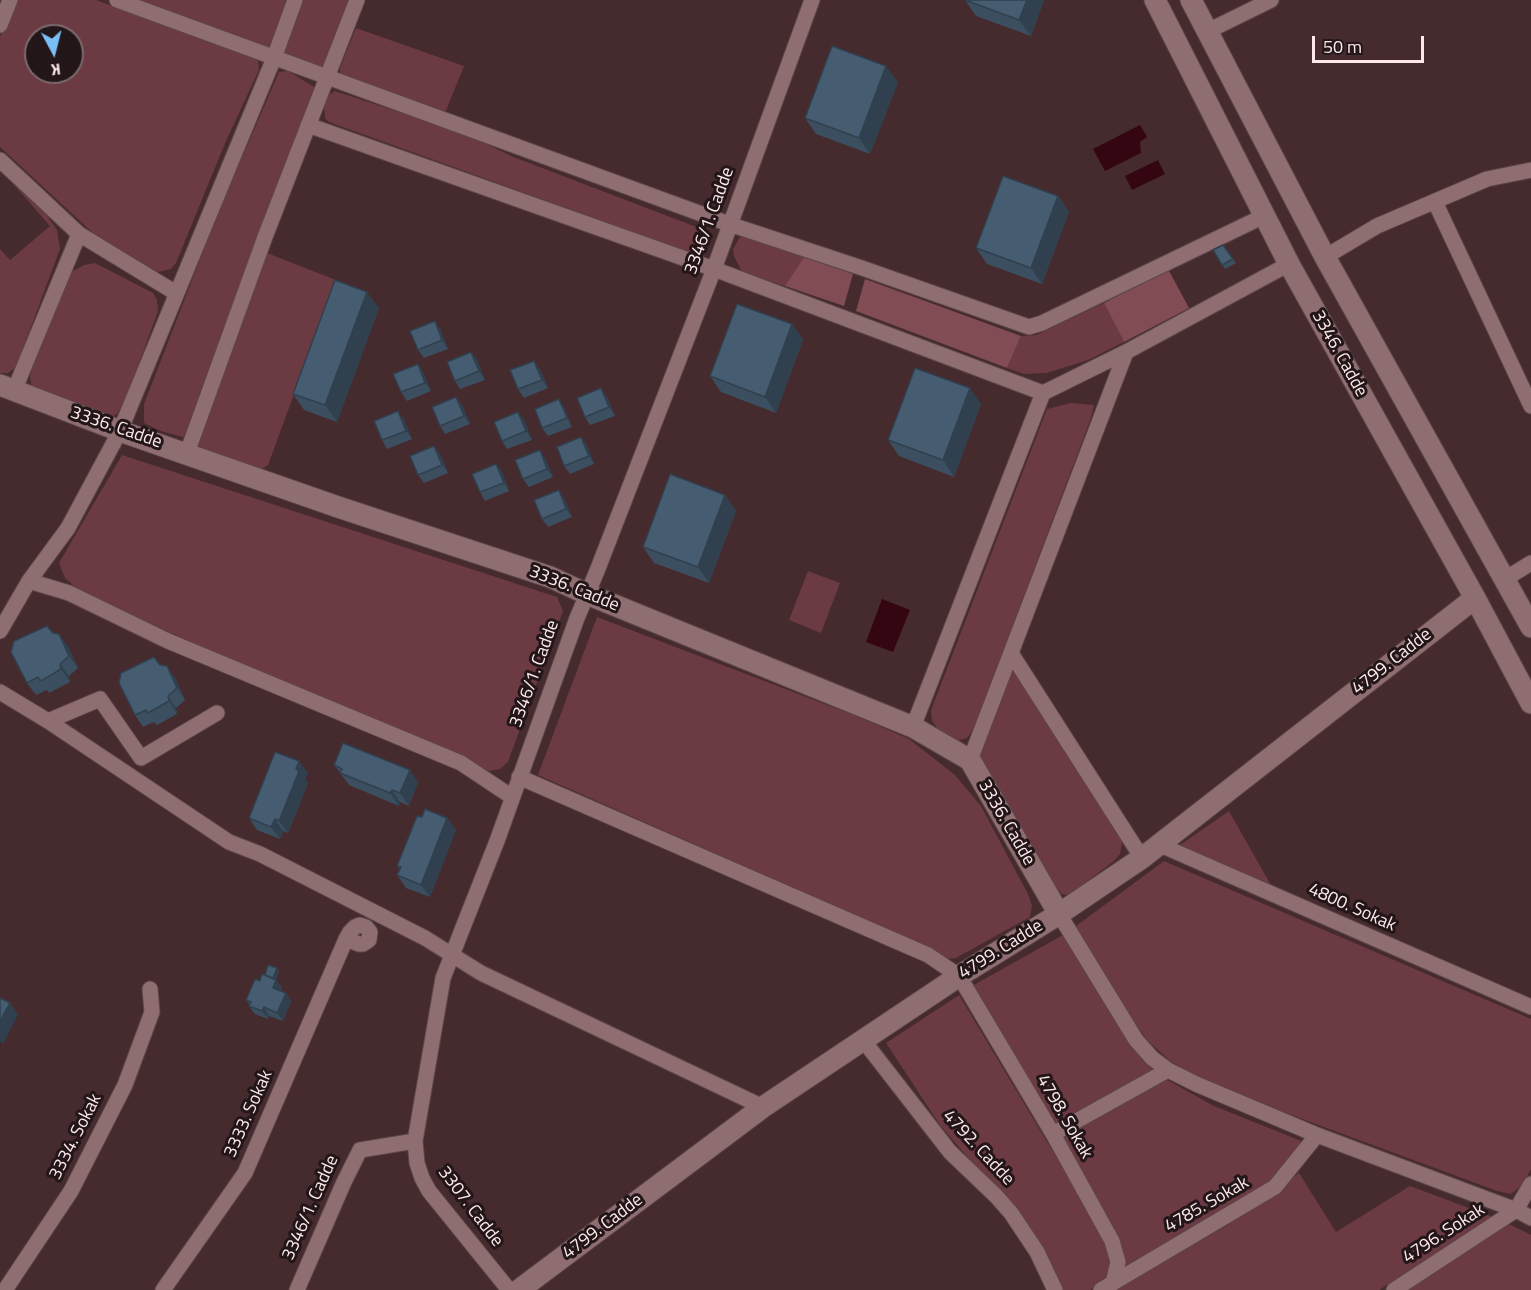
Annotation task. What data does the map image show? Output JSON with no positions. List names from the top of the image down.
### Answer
{
  "streets": {
    "street": [
      "3346/1. Cadde",
      "3346. Cadde",
      "3336. Cadde",
      "4799. Cadde",
      "4800. Sokak",
      "3333. Sokak",
      "4798. Sokak",
      "3334. Sokak",
      "4792. Cadde",
      "4785. Sokak",
      "3307. Cadde",
      "4796. Sokak"
    ]
  },
  "crossings": [
    ["3346/1. Cadde", "3336. Cadde"],
    ["3346/1. Cadde", "3307. Cadde"],
    ["3346. Cadde", "4799. Cadde"],
    ["3336. Cadde", "4799. Cadde"],
    ["4799. Cadde", "4800. Sokak"],
    ["4799. Cadde", "4798. Sokak"],
    ["4799. Cadde", "4792. Cadde"],
    ["4798. Sokak", "4785. Sokak"]
  ],
  "scale_bar": "50 m",
  "north": "bottom"
}
